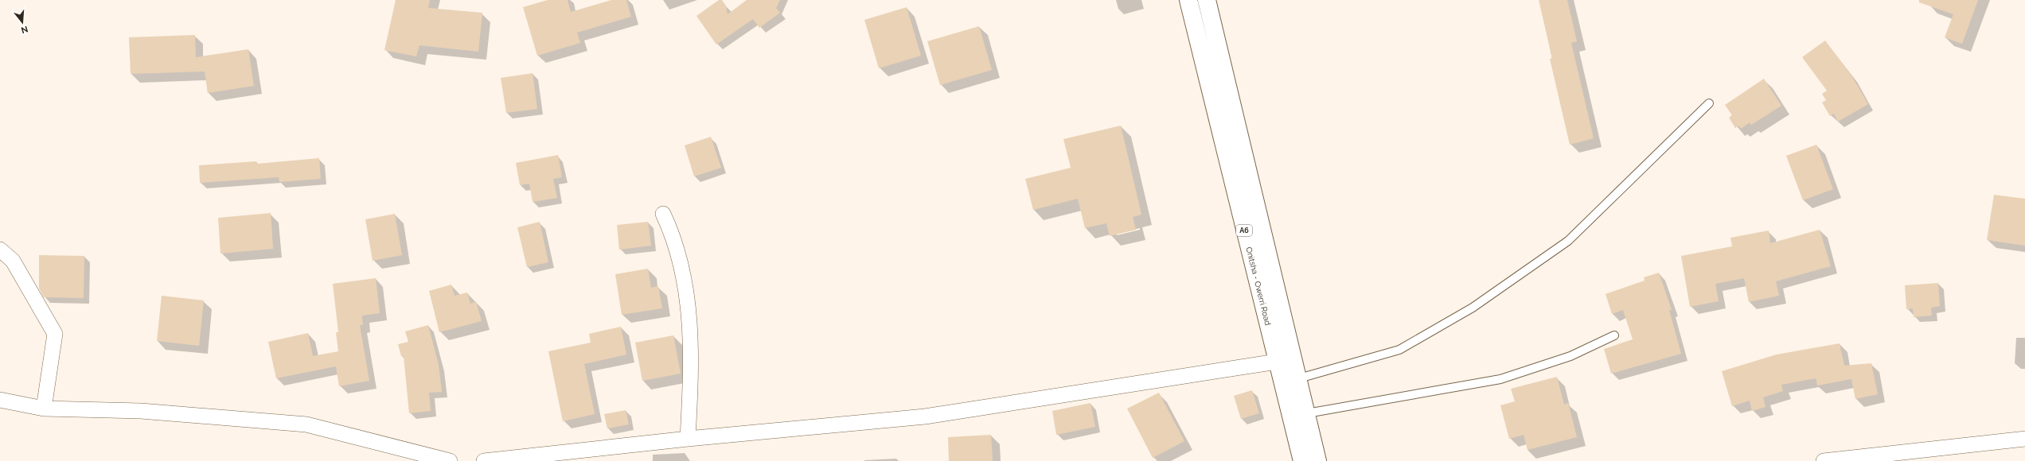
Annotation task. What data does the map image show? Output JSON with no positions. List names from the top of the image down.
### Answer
{
  "streets": {
    "highway": ["A6", "Onitsha - Owerri Road"]
  },
  "north": "bottom"
}
